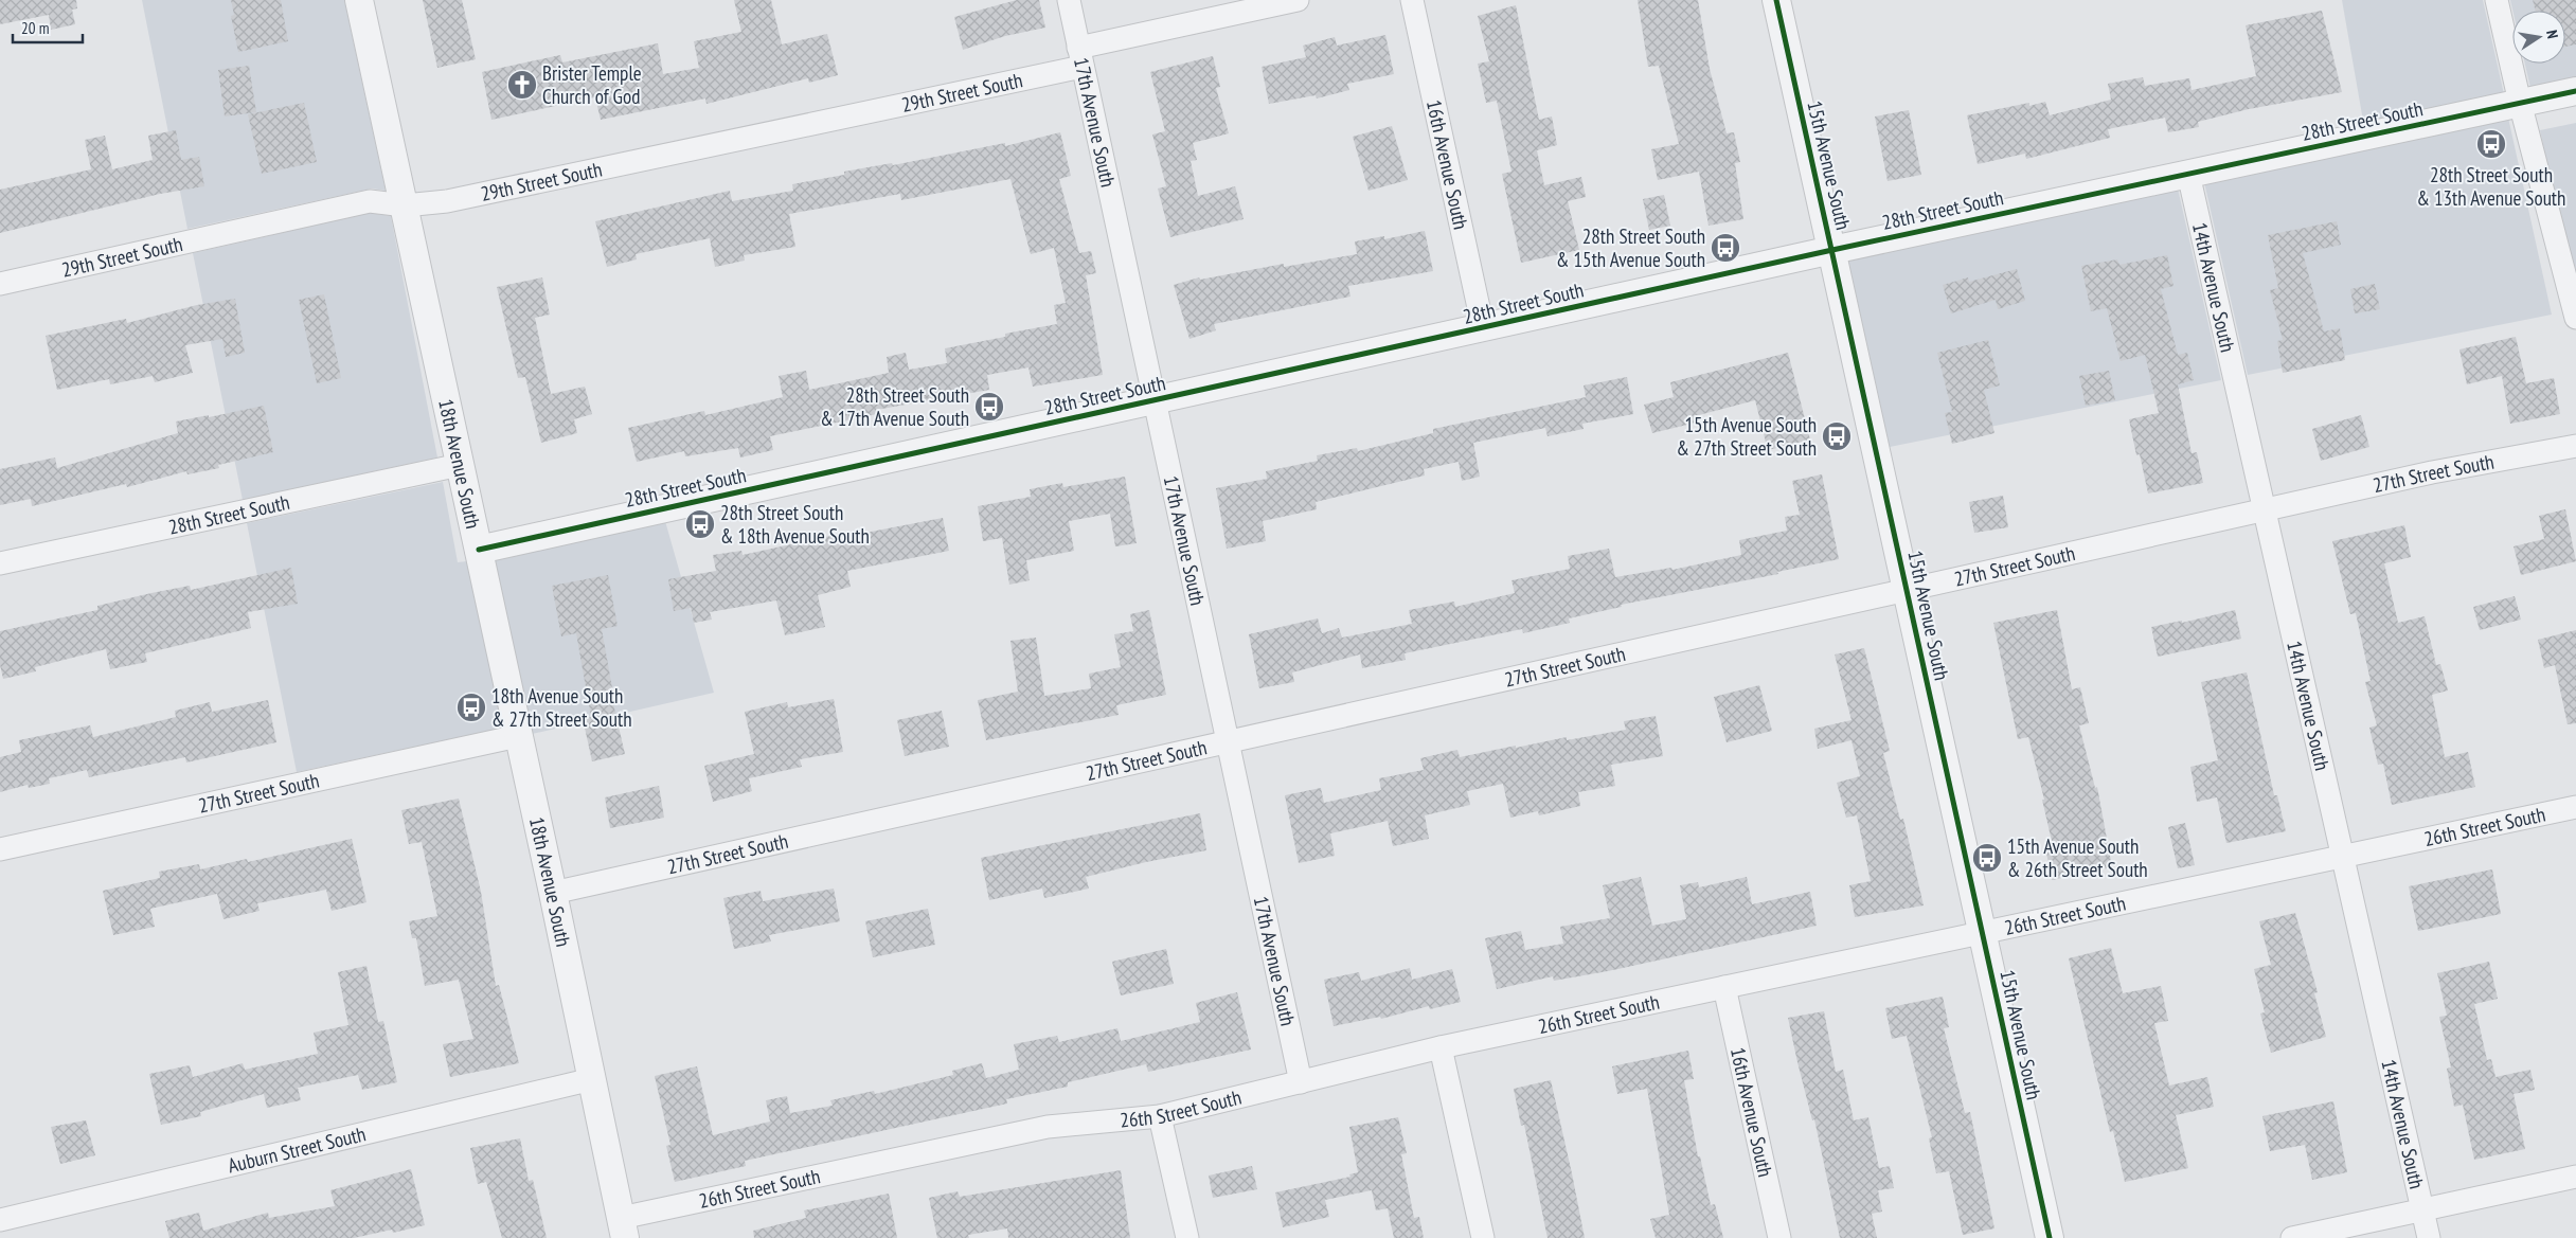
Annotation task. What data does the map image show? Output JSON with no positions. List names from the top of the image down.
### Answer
{
  "streets": {
    "street": [
      "29th Street South",
      "28th Street South",
      "17th Avenue South",
      "16th Avenue South",
      "15th Avenue South",
      "14th Avenue South",
      "18th Avenue South",
      "27th Street South",
      "26th Street South",
      "Auburn Street South"
    ]
  },
  "crossings": [
    ["29th Street South", "17th Avenue South"],
    ["29th Street South", "18th Avenue South"],
    ["28th Street South", "17th Avenue South"],
    ["28th Street South", "16th Avenue South"],
    ["28th Street South", "15th Avenue South"],
    ["28th Street South", "14th Avenue South"],
    ["28th Street South", "18th Avenue South"],
    ["17th Avenue South", "27th Street South"],
    ["17th Avenue South", "26th Street South"],
    ["16th Avenue South", "26th Street South"],
    ["15th Avenue South", "27th Street South"],
    ["15th Avenue South", "26th Street South"],
    ["14th Avenue South", "27th Street South"],
    ["14th Avenue South", "26th Street South"],
    ["18th Avenue South", "27th Street South"],
    ["18th Avenue South", "26th Street South"],
    ["18th Avenue South", "Auburn Street South"]
  ],
  "places": {
    "church": ["Brister Temple Church of God"],
    "bus stop": [
      "28th Street South & 13th Avenue South",
      "28th Street South & 15th Avenue South",
      "28th Street South & 17th Avenue South",
      "15th Avenue South & 27th Street South",
      "28th Street South & 18th Avenue South",
      "18th Avenue South & 27th Street South",
      "15th Avenue South & 26th Street South"
    ]
  },
  "scale_bar": "20 m",
  "north": "right"
}
